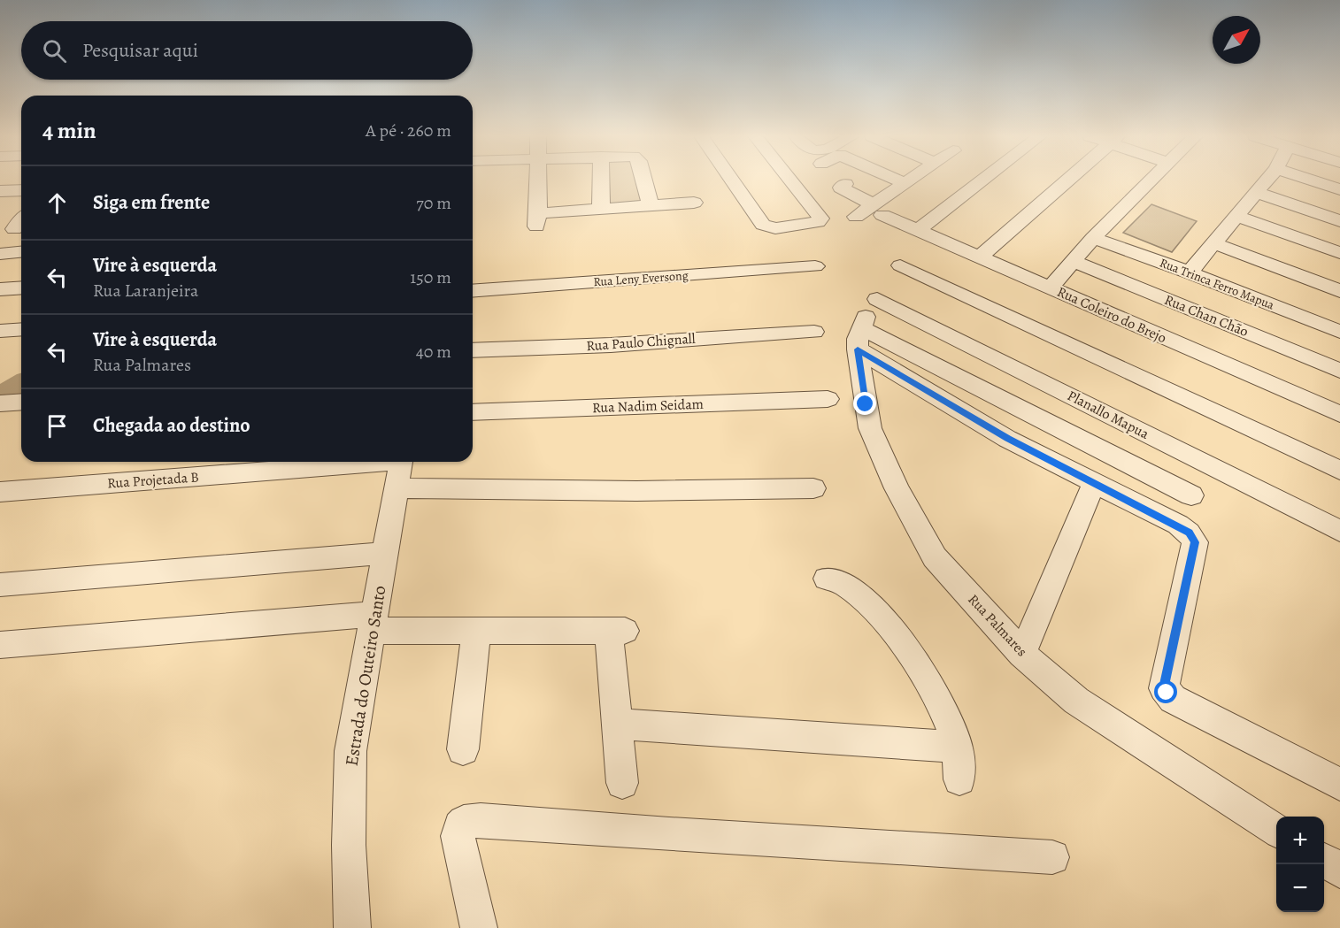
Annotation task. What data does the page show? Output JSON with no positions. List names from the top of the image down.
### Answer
{
  "streets": {
    "street": [
      "Rua Leny Eversong",
      "Rua Trinca Ferro Mapua",
      "Rua Coleiro do Brejo",
      "Rua Chan Chão",
      "Rua Paulo Chignall",
      "Rua Nadim Seidam",
      "Planallo Mapua",
      "Rua Projetada B",
      "Rua Palmares",
      "Estrada do Outeiro Santo"
    ]
  },
  "crossings": [
    ["Planallo Mapua", "Rua Palmares"],
    ["Rua Projetada B", "Estrada do Outeiro Santo"]
  ],
  "north": "top right",
  "page": {
    "search": "Pesquisar aqui",
    "heading": ["4 min", "A pé · 260 m"],
    "list": [
      ["Siga em frente", "70 m"],
      ["Vire à esquerda", "Rua Laranjeira", "150 m"],
      ["Vire à esquerda", "Rua Palmares", "40 m"],
      "Chegada ao destino"
    ],
    "map_buttons": ["+", "−"]
  }
}
